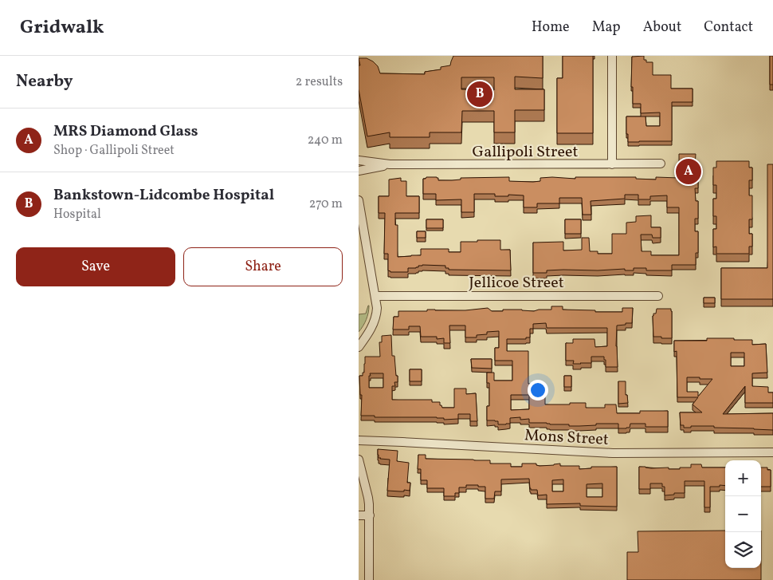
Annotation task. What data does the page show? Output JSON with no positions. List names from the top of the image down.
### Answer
{
  "streets": {
    "street": ["Gallipoli Street", "Jellicoe Street", "Mons Street"]
  },
  "page": {
    "header": "Gridwalk",
    "nav": [
      "Home",
      "Map",
      "About",
      "Contact"
    ],
    "heading": ["Nearby", "2 results"],
    "pins": ["B", "A"],
    "list": [
      {
        "mark": "A",
        "name": "MRS Diamond Glass",
        "note": "Shop · Gallipoli Street",
        "value": "240 m"
      },
      {
        "mark": "B",
        "name": "Bankstown-Lidcombe Hospital",
        "note": "Hospital",
        "value": "270 m"
      }
    ],
    "buttons": ["Save", "Share"],
    "map_buttons": ["+", "−"]
  }
}
